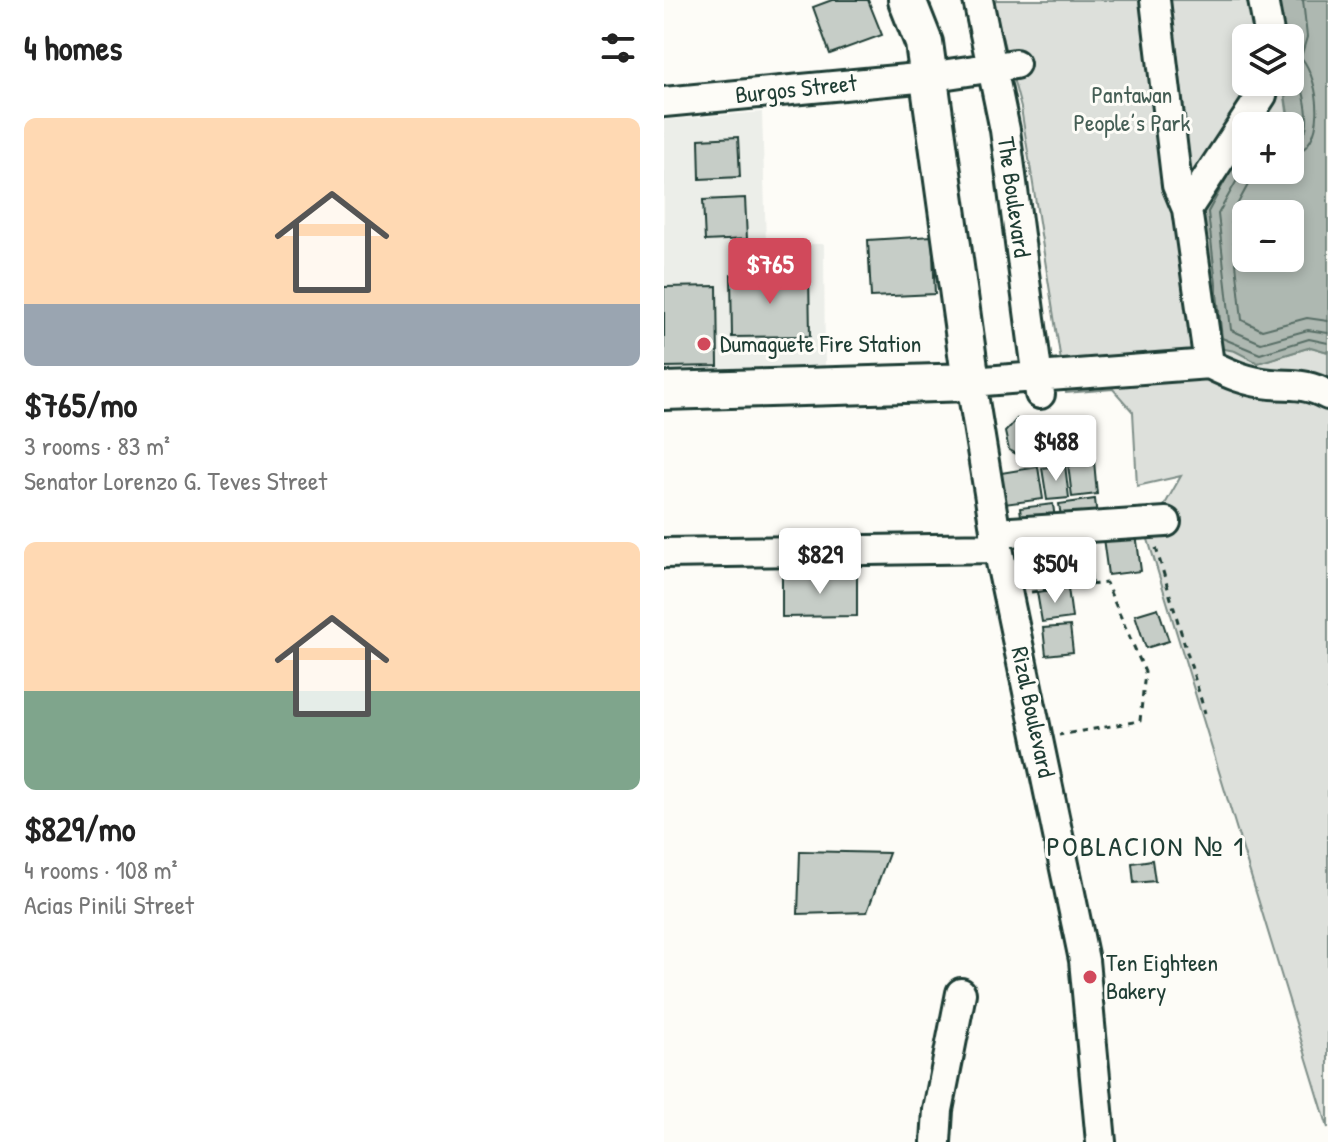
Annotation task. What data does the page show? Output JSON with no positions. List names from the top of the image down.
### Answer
{
  "streets": {
    "main road": ["Rizal Boulevard"],
    "street": ["Burgos Street", "The Boulevard"]
  },
  "crossings": [
    ["Burgos Street", "The Boulevard"],
    ["Burgos Street", "Rizal Boulevard"]
  ],
  "districts": ["POBLACION № 1"],
  "parks": ["Pantawan People’s Park"],
  "places": ["Dumaguete Fire Station", "Ten Eighteen Bakery"],
  "page": {
    "heading": "4 homes",
    "map_buttons": ["+", "−"],
    "list": [
      {
        "name": "$765/mo",
        "note": "3 rooms · 83 m² · Senator Lorenzo G. Teves Street"
      },
      {
        "name": "$829/mo",
        "note": "4 rooms · 108 m² · Acias Pinili Street"
      }
    ],
    "price": [
      "$765",
      "$488",
      "$829",
      "$504"
    ]
  }
}
